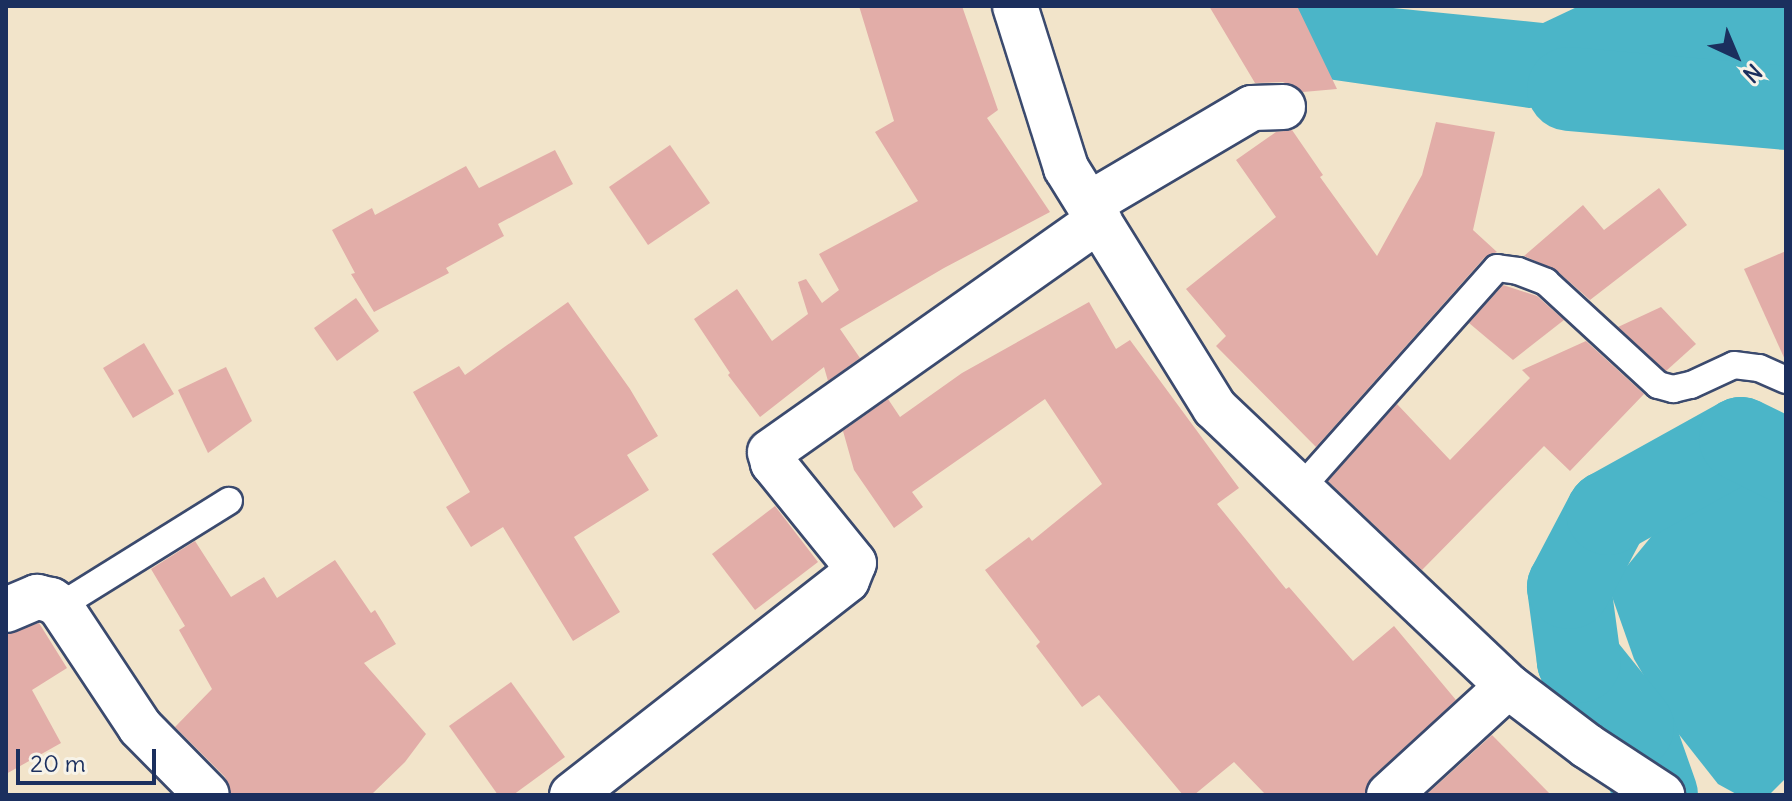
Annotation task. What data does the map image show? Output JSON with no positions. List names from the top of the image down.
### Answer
{
  "scale_bar": "20 m",
  "north": "bottom right"
}
